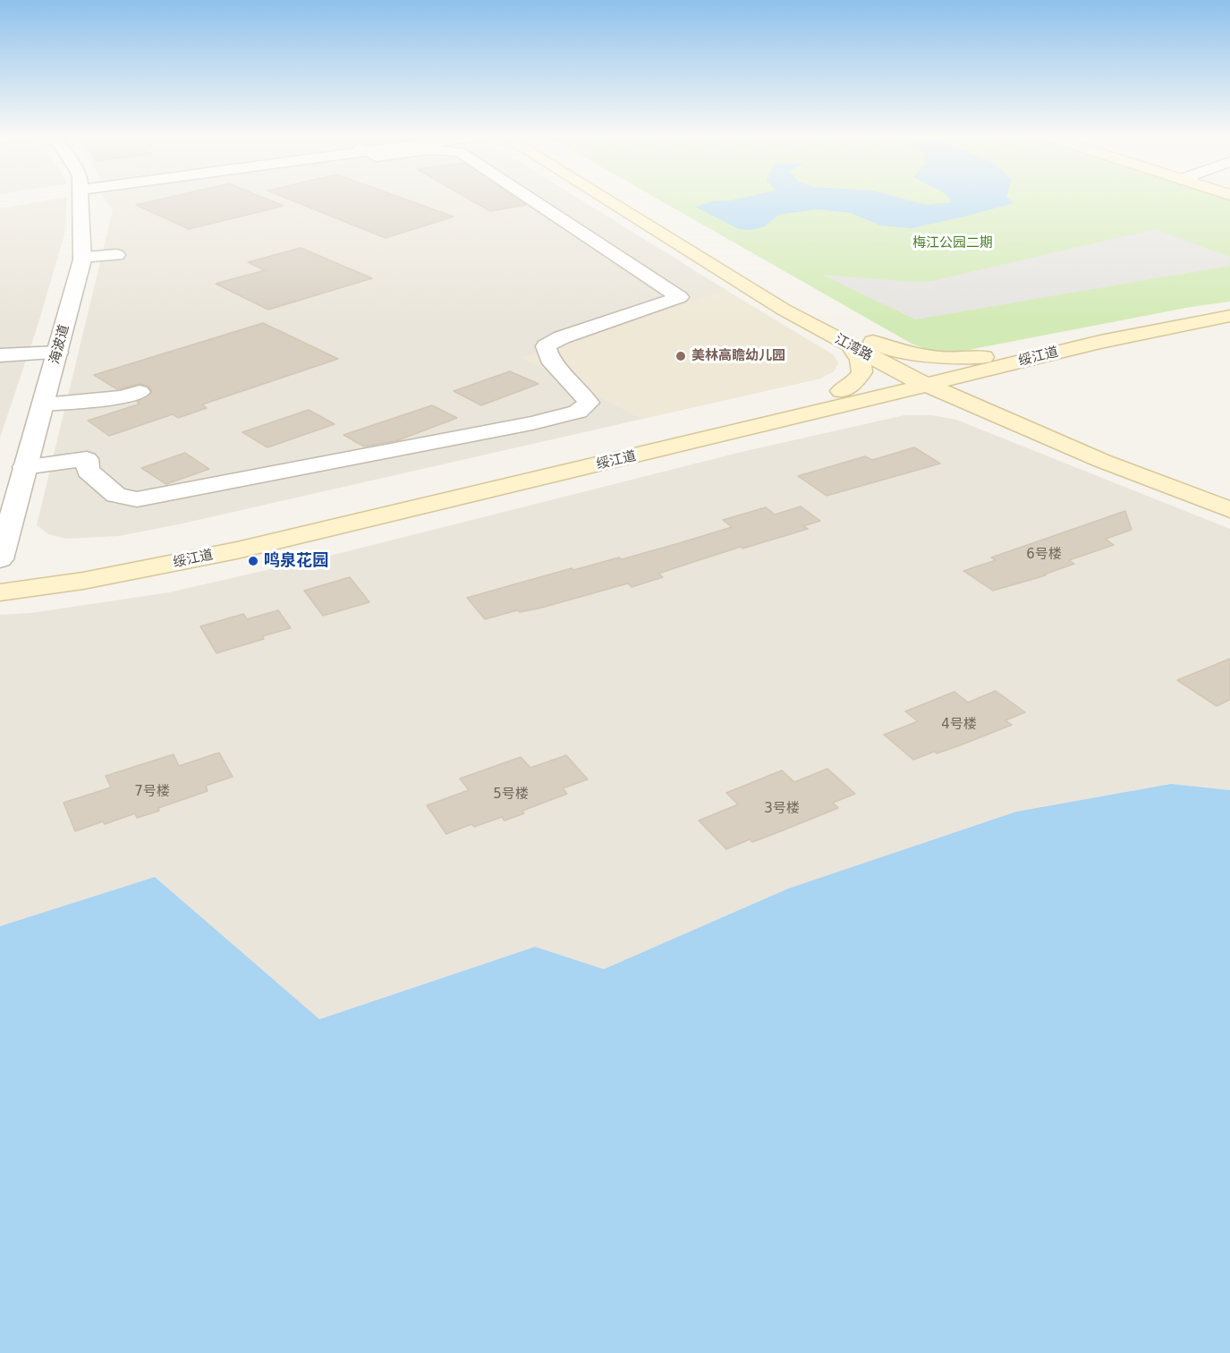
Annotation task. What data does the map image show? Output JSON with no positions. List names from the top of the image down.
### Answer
{
  "streets": {
    "main road": ["江湾路", "绥江道"],
    "street": ["海波道"]
  },
  "crossings": [
    ["江湾路", "绥江道"]
  ],
  "parks": ["梅江公园二期"],
  "places": ["美林高瞻幼儿园", "鸣泉花园"],
  "house_numbers": [
    "6号楼",
    "4号楼",
    "7号楼",
    "5号楼",
    "3号楼"
  ]
}
